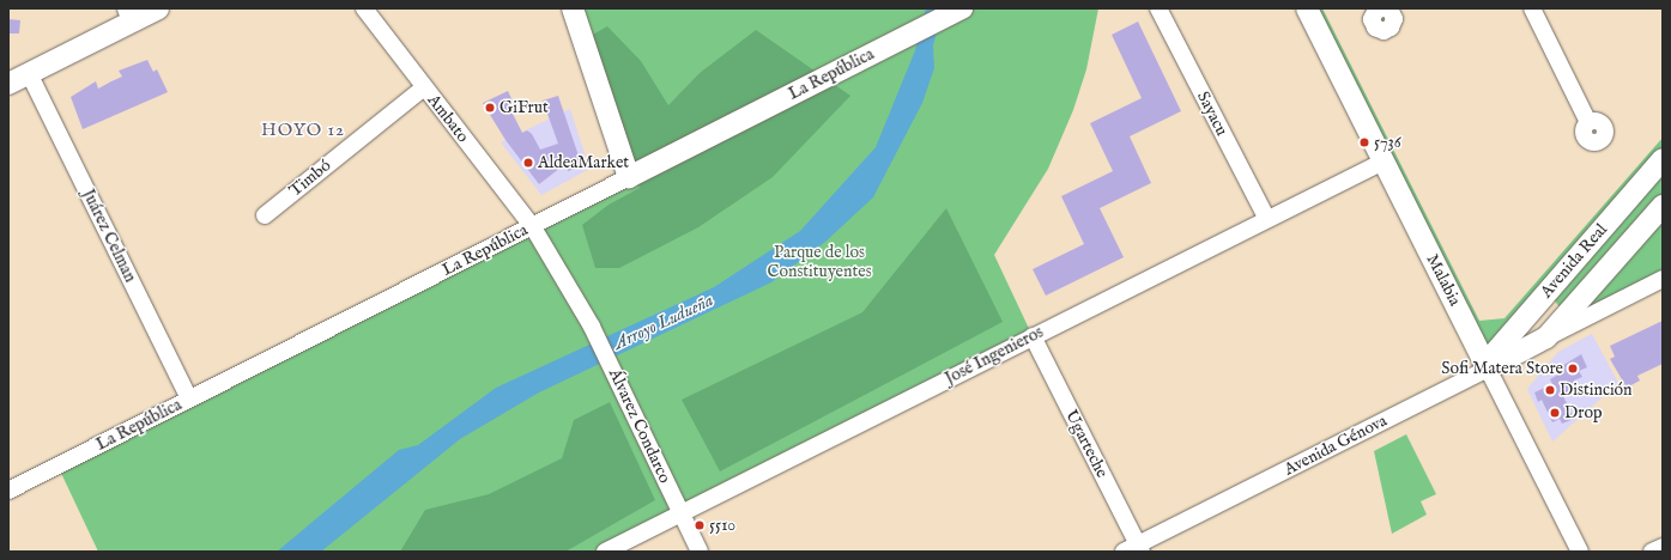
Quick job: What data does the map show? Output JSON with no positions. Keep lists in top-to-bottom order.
{
  "streets": {
    "main road": [
      "La República",
      "Avenida Real",
      "Malabia",
      "Avenida Génova"
    ],
    "street": [
      "Sayacu",
      "Ambato",
      "Timbó",
      "Juárez Celman",
      "José Ingenieros",
      "Álvarez Condarco",
      "Ugarteche"
    ]
  },
  "crossings": [
    ["La República", "Ambato"],
    ["La República", "Juárez Celman"],
    ["La República", "Álvarez Condarco"],
    ["Sayacu", "José Ingenieros"],
    ["Ambato", "Timbó"],
    ["Ambato", "Álvarez Condarco"],
    ["Avenida Real", "Malabia"],
    ["Avenida Real", "Avenida Génova"],
    ["Malabia", "José Ingenieros"],
    ["Malabia", "Avenida Génova"],
    ["José Ingenieros", "Álvarez Condarco"],
    ["José Ingenieros", "Ugarteche"],
    ["Ugarteche", "Avenida Génova"]
  ],
  "districts": ["HOYO 12"],
  "water": ["Arroyo Ludueña"],
  "parks": ["Parque de los Constituyentes"],
  "places": [
    "GiFrut",
    "5736",
    "AldeaMarket",
    "Sofi Matera Store",
    "Distinción",
    "Drop",
    "5510"
  ]
}
